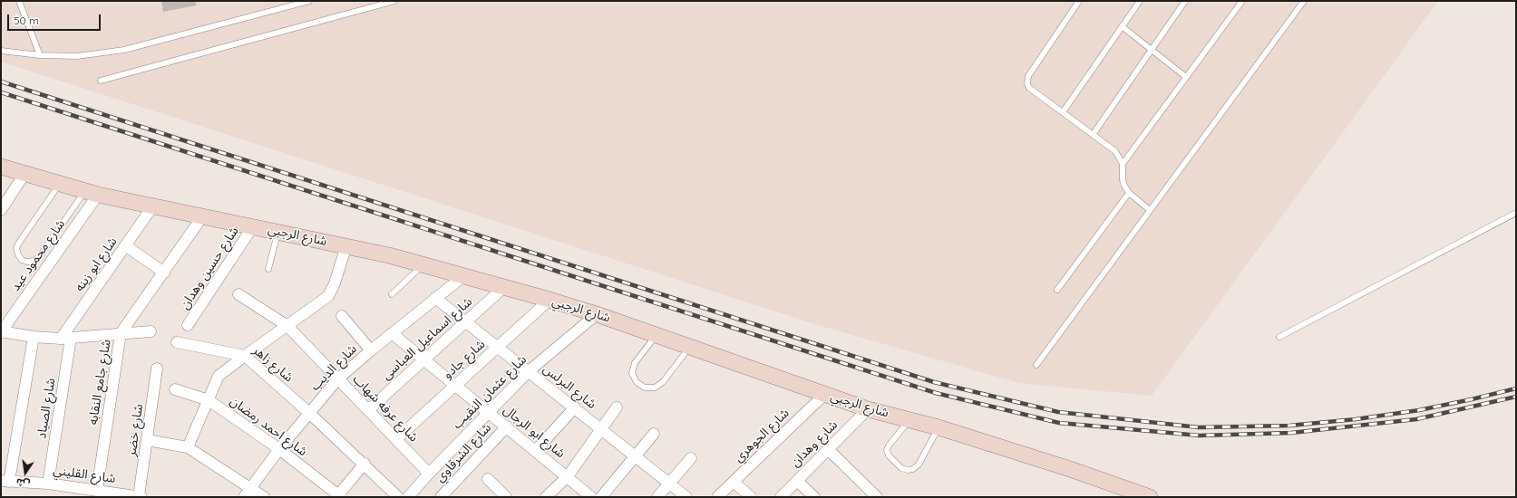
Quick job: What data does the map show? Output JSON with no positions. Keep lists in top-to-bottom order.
{
  "streets": {
    "main road": ["شارع الرجبي"],
    "street": [
      "شارع محمود عيد",
      "شارع ابو زينه",
      "شارع حسين وهدان",
      "شارع اسماعيل العباسى",
      "شارع جادو",
      "شارع زاهر",
      "شارع الديب",
      "شارع جامع النقابه",
      "شارع البرلس",
      "شارع عثمان النقيب",
      "شارع الصياد",
      "شارع عرفه شهاب",
      "شارع احمد رمضان",
      "شارع خضر",
      "شارع ابو الرجال",
      "شارع الجوهري",
      "شارع وهدان",
      "شارع الشرقاوي",
      "شارع القليني"
    ]
  },
  "crossings": [
    ["شارع الرجبي", "شارع محمود عيد"],
    ["شارع الرجبي", "شارع ابو زينه"],
    ["شارع الرجبي", "شارع حسين وهدان"],
    ["شارع الرجبي", "شارع اسماعيل العباسى"],
    ["شارع الرجبي", "شارع جادو"],
    ["شارع الرجبي", "شارع الديب"],
    ["شارع الرجبي", "شارع جامع النقابه"],
    ["شارع الرجبي", "شارع عثمان النقيب"],
    ["شارع الرجبي", "شارع الجوهري"],
    ["شارع الرجبي", "شارع وهدان"],
    ["شارع ابو زينه", "شارع الصياد"],
    ["شارع اسماعيل العباسى", "شارع البرلس"],
    ["شارع اسماعيل العباسى", "شارع عرفه شهاب"],
    ["شارع اسماعيل العباسى", "شارع ابو الرجال"],
    ["شارع جادو", "شارع البرلس"],
    ["شارع جادو", "شارع عرفه شهاب"],
    ["شارع جادو", "شارع ابو الرجال"],
    ["شارع زاهر", "شارع الديب"],
    ["شارع الديب", "شارع البرلس"],
    ["شارع الديب", "شارع عرفه شهاب"],
    ["شارع الديب", "شارع احمد رمضان"],
    ["شارع الديب", "شارع ابو الرجال"],
    ["شارع جامع النقابه", "شارع القليني"],
    ["شارع البرلس", "شارع عثمان النقيب"],
    ["شارع عثمان النقيب", "شارع عرفه شهاب"],
    ["شارع عثمان النقيب", "شارع ابو الرجال"],
    ["شارع الصياد", "شارع القليني"],
    ["شارع خضر", "شارع القليني"],
    ["شارع ابو الرجال", "شارع الشرقاوي"]
  ],
  "scale_bar": "50 m",
  "north": "bottom"
}
